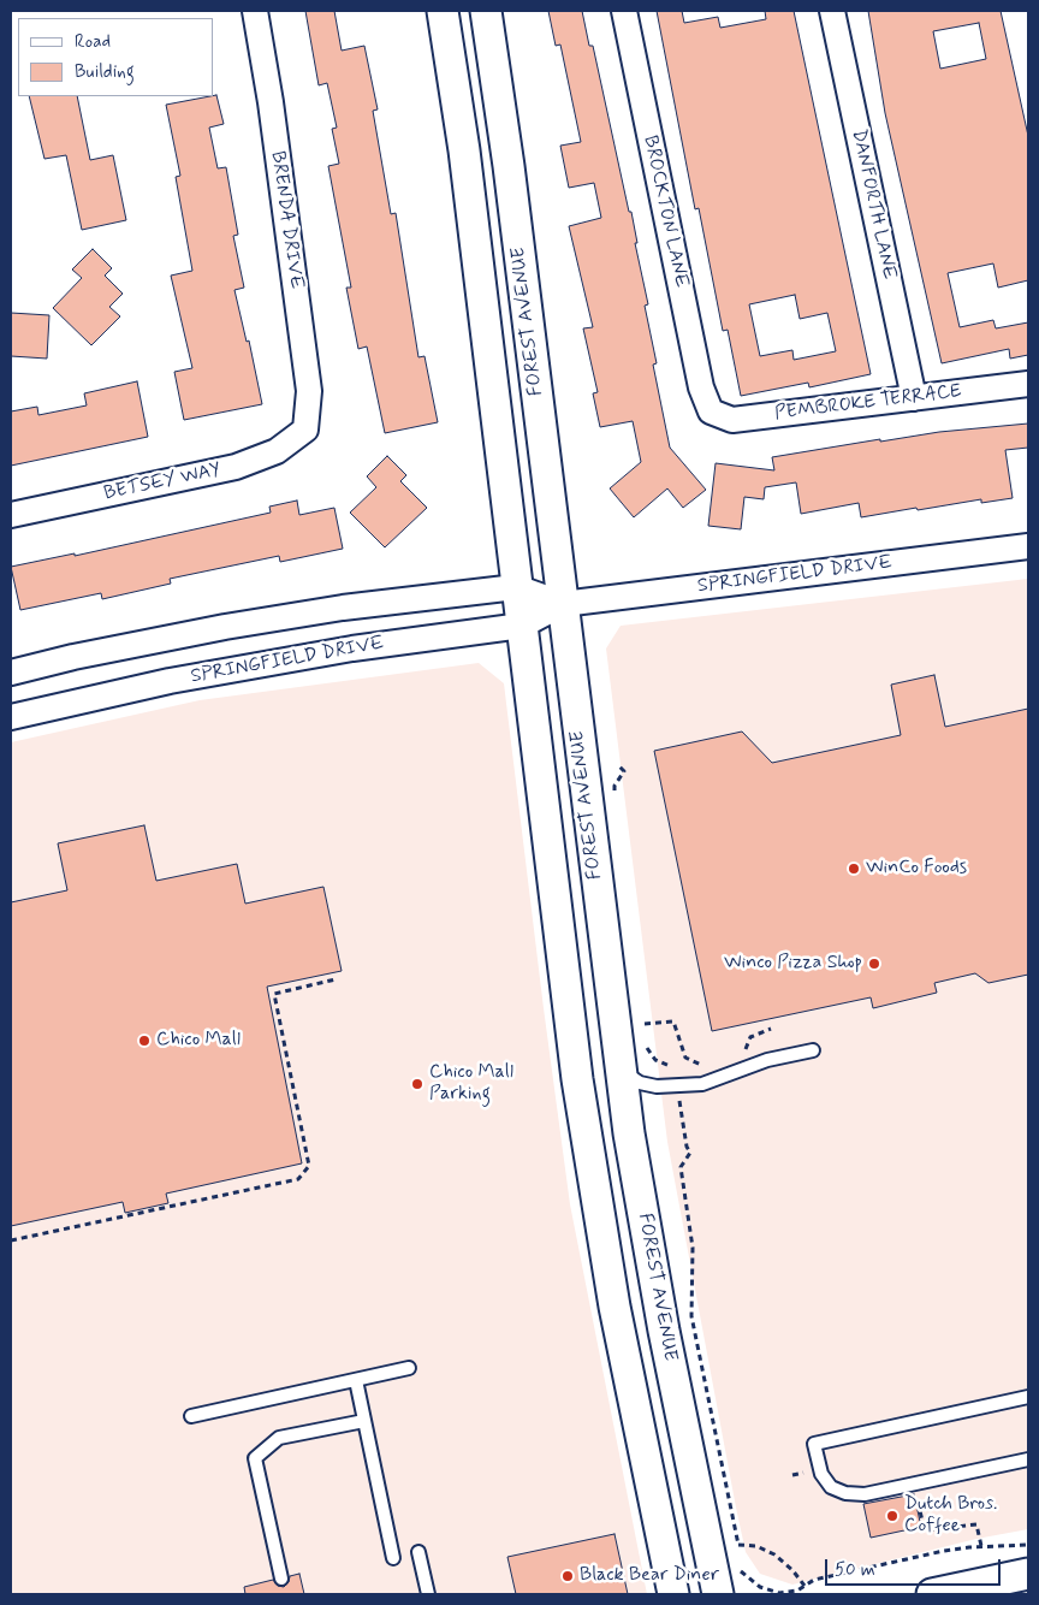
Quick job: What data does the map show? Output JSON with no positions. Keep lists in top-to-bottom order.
{
  "streets": {
    "street": [
      "DANFORTH LANE",
      "BROCKTON LANE",
      "BRENDA DRIVE",
      "FOREST AVENUE",
      "PEMBROKE TERRACE",
      "BETSEY WAY",
      "SPRINGFIELD DRIVE"
    ]
  },
  "crossings": [
    ["DANFORTH LANE", "PEMBROKE TERRACE"],
    ["BROCKTON LANE", "PEMBROKE TERRACE"],
    ["BRENDA DRIVE", "BETSEY WAY"],
    ["FOREST AVENUE", "SPRINGFIELD DRIVE"]
  ],
  "places": [
    "WinCo Foods",
    "Winco Pizza Shop",
    "Chico Mall",
    "Chico Mall Parking",
    "Dutch Bros. Coffee",
    "Black Bear Diner"
  ],
  "legend": ["Road", "Building"],
  "scale_bar": "50 m"
}
